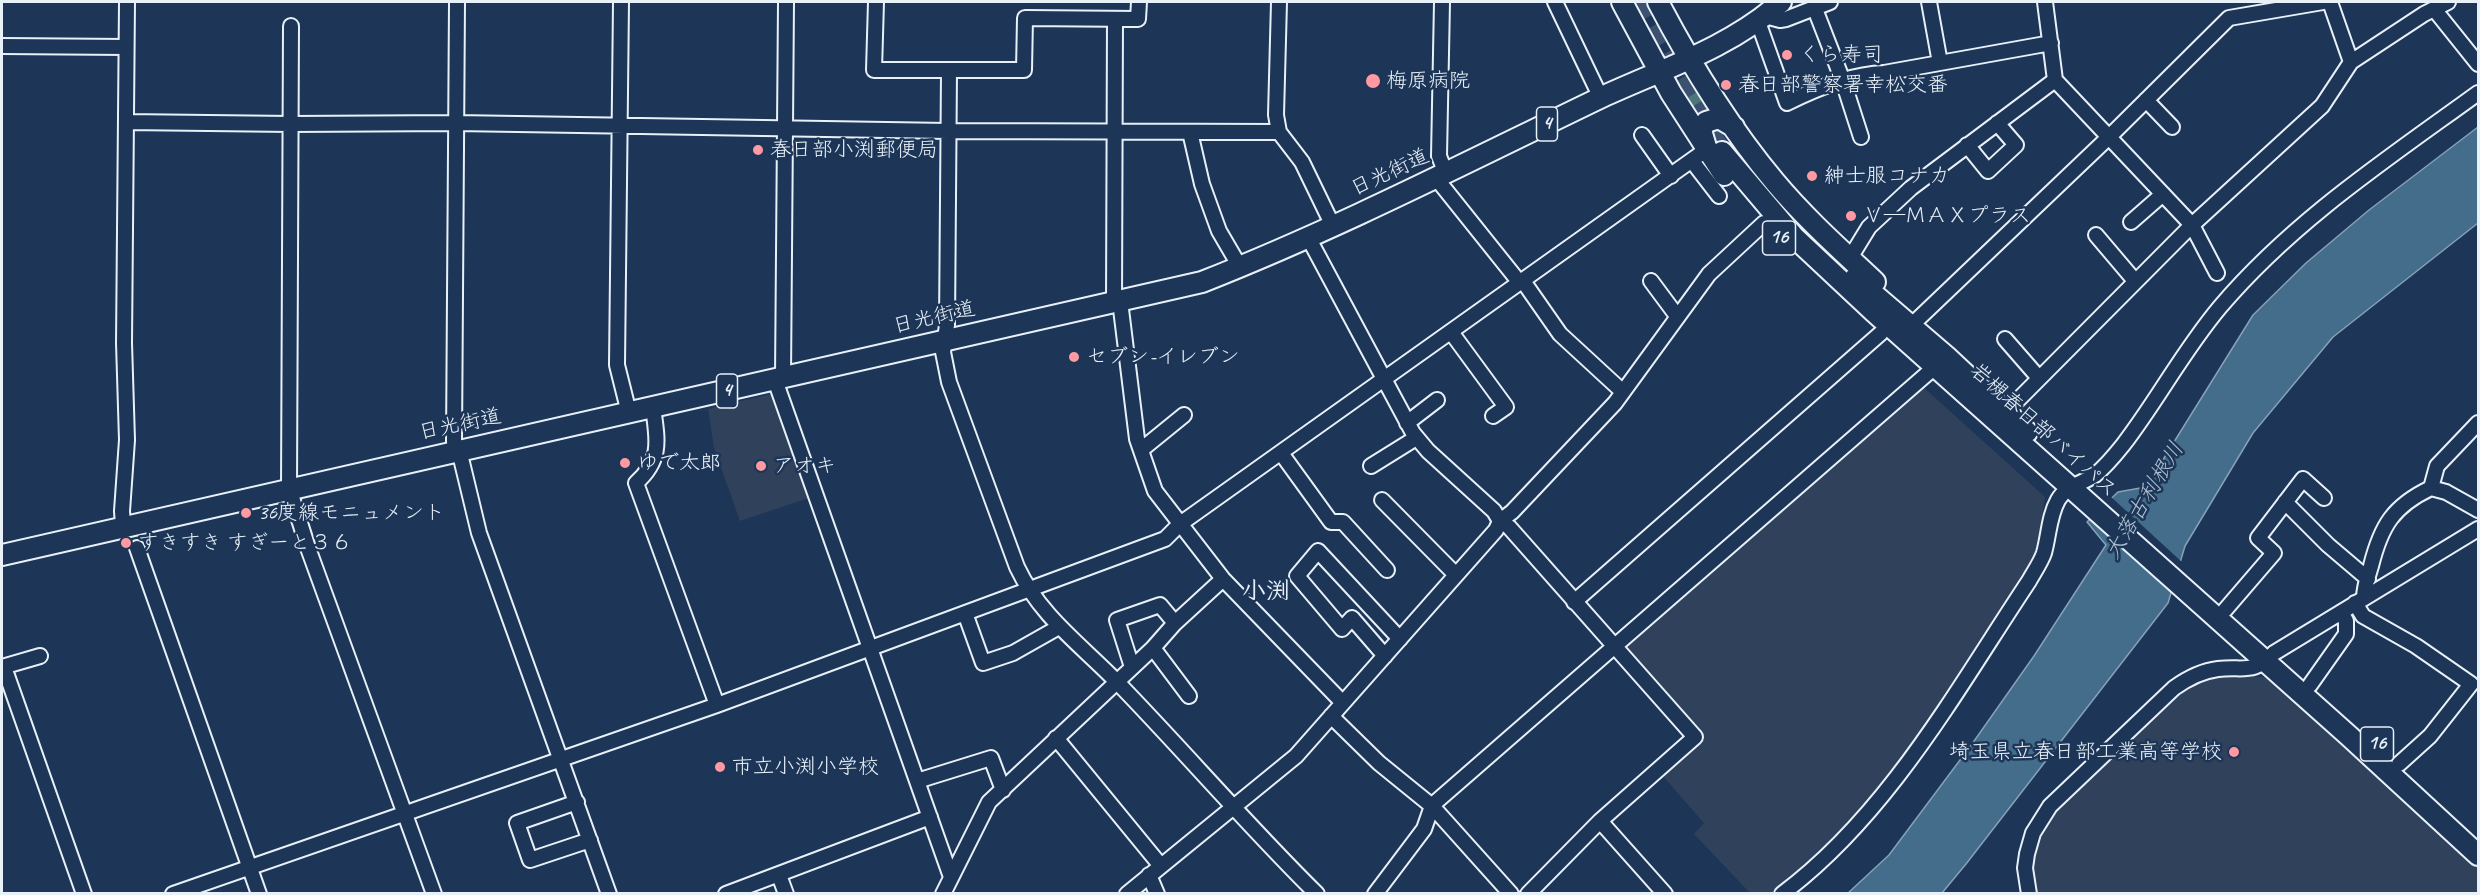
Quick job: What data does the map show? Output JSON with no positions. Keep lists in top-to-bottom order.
{
  "streets": {
    "highway": [
      "4",
      "日光街道",
      "16",
      "岩槻春日部バイパス"
    ]
  },
  "crossings": [
    ["4", "日光街道"],
    ["日光街道", "16"],
    ["16", "岩槻春日部バイパス"]
  ],
  "districts": ["小渕"],
  "water": ["大落古利根川"],
  "places": [
    "くら寿司",
    "梅原病院",
    "春日部警察署幸松交番",
    "春日部小渕郵便局",
    "紳士服コナカ",
    "Ｖ―ＭＡＸプラス",
    "セブン-イレブン",
    "ゆで太郎",
    "アオキ",
    "36度線モニュメント",
    "すきすき すぎーと３６",
    "埼玉県立春日部工業高等学校",
    "市立小渕小学校"
  ]
}
